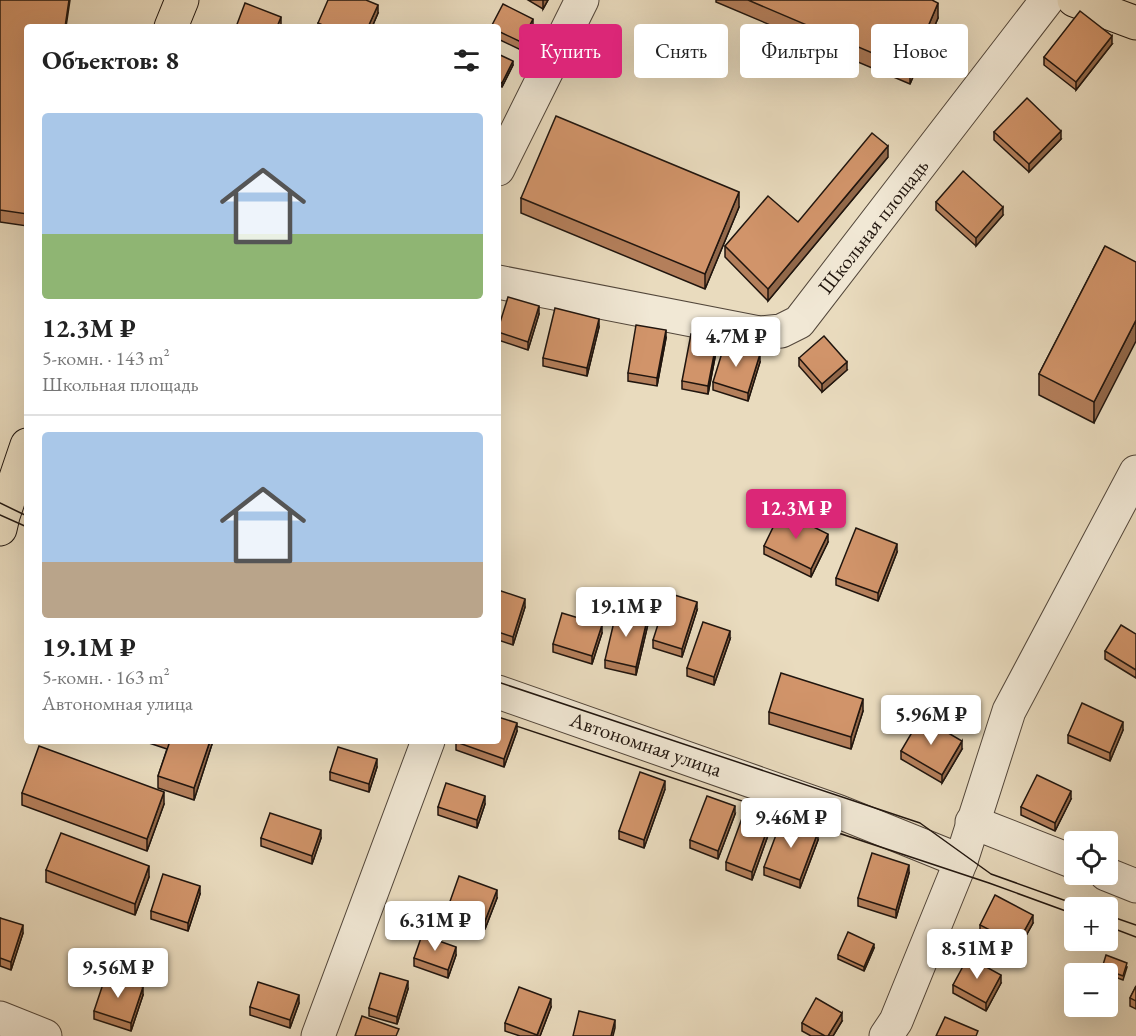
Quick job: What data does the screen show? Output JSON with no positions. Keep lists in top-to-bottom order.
{
  "streets": {
    "street": ["Школьная площадь", "Автономная улица"]
  },
  "page": {
    "chip": [
      "Купить",
      "Снять",
      "Фильтры",
      "Новое"
    ],
    "heading": "Объектов: 8",
    "list": [
      {
        "name": "12.3M ₽",
        "note": "5-комн. · 143 m² · Школьная площадь"
      },
      {
        "name": "19.1M ₽",
        "note": "5-комн. · 163 m² · Автономная улица"
      }
    ],
    "price": [
      "4.7M ₽",
      "12.3M ₽",
      "19.1M ₽",
      "5.96M ₽",
      "9.46M ₽",
      "6.31M ₽",
      "8.51M ₽",
      "9.56M ₽"
    ],
    "map_buttons": ["+", "−"]
  }
}
